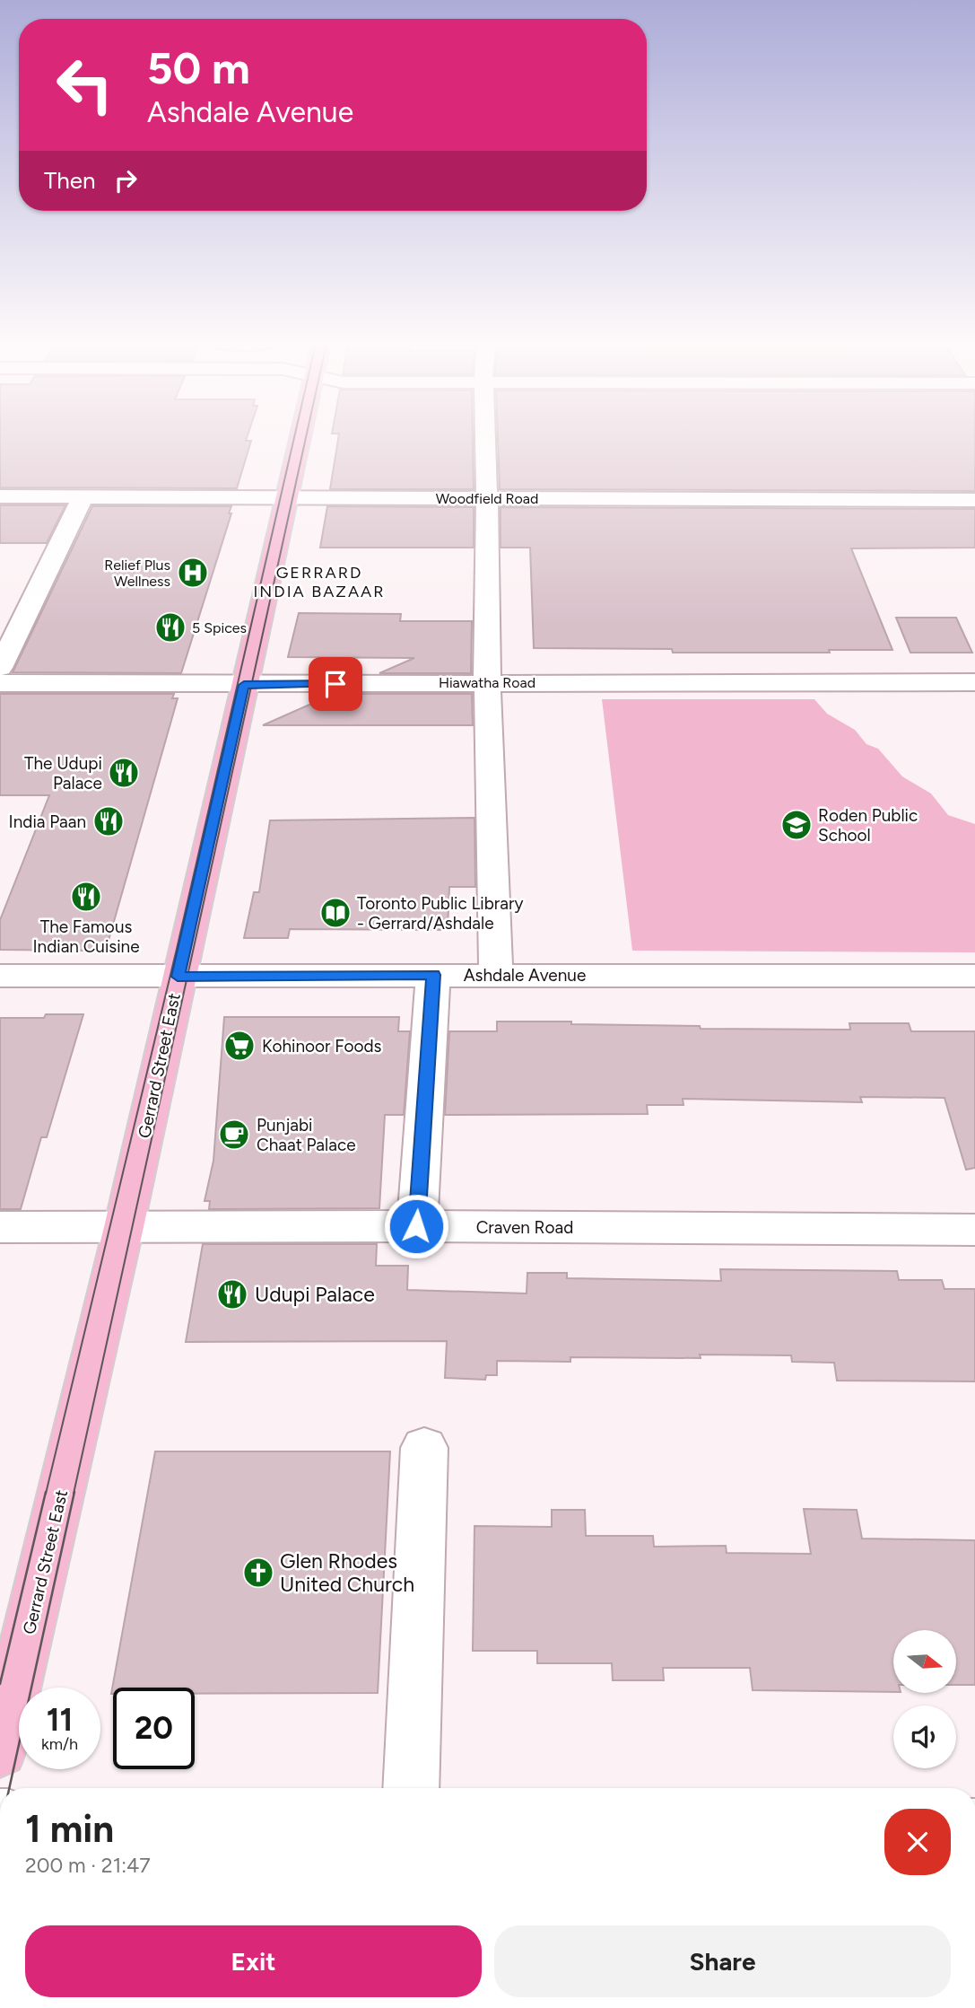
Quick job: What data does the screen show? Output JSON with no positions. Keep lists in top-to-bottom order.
{
  "streets": {
    "main road": ["Gerrard Street East"],
    "street": [
      "Woodfield Road",
      "Hiawatha Road",
      "Ashdale Avenue",
      "Craven Road"
    ]
  },
  "crossings": [
    ["Woodfield Road", "Gerrard Street East"],
    ["Hiawatha Road", "Gerrard Street East"],
    ["Ashdale Avenue", "Gerrard Street East"],
    ["Gerrard Street East", "Craven Road"]
  ],
  "districts": ["GERRARD INDIA BAZAAR"],
  "places": {
    "hospital": ["Relief Plus Wellness"],
    "restaurant": [
      "5 Spices",
      "The Udupi Palace",
      "India Paan",
      "The Famous Indian Cuisine",
      "Udupi Palace"
    ],
    "school or university": ["Roden Public School"],
    "library": ["Toronto Public Library - Gerrard/Ashdale"],
    "supermarket": ["Kohinoor Foods"],
    "cafe": ["Punjabi Chaat Palace"],
    "church": ["Glen Rhodes United Church"]
  },
  "north": "right",
  "page": {
    "turn": ["50 m", "Ashdale Avenue"],
    "then": "Then",
    "speed": "11 km/h",
    "limit": "20",
    "heading": ["1 min", "200 m · 21:47"],
    "buttons": ["Exit", "Share"]
  }
}
